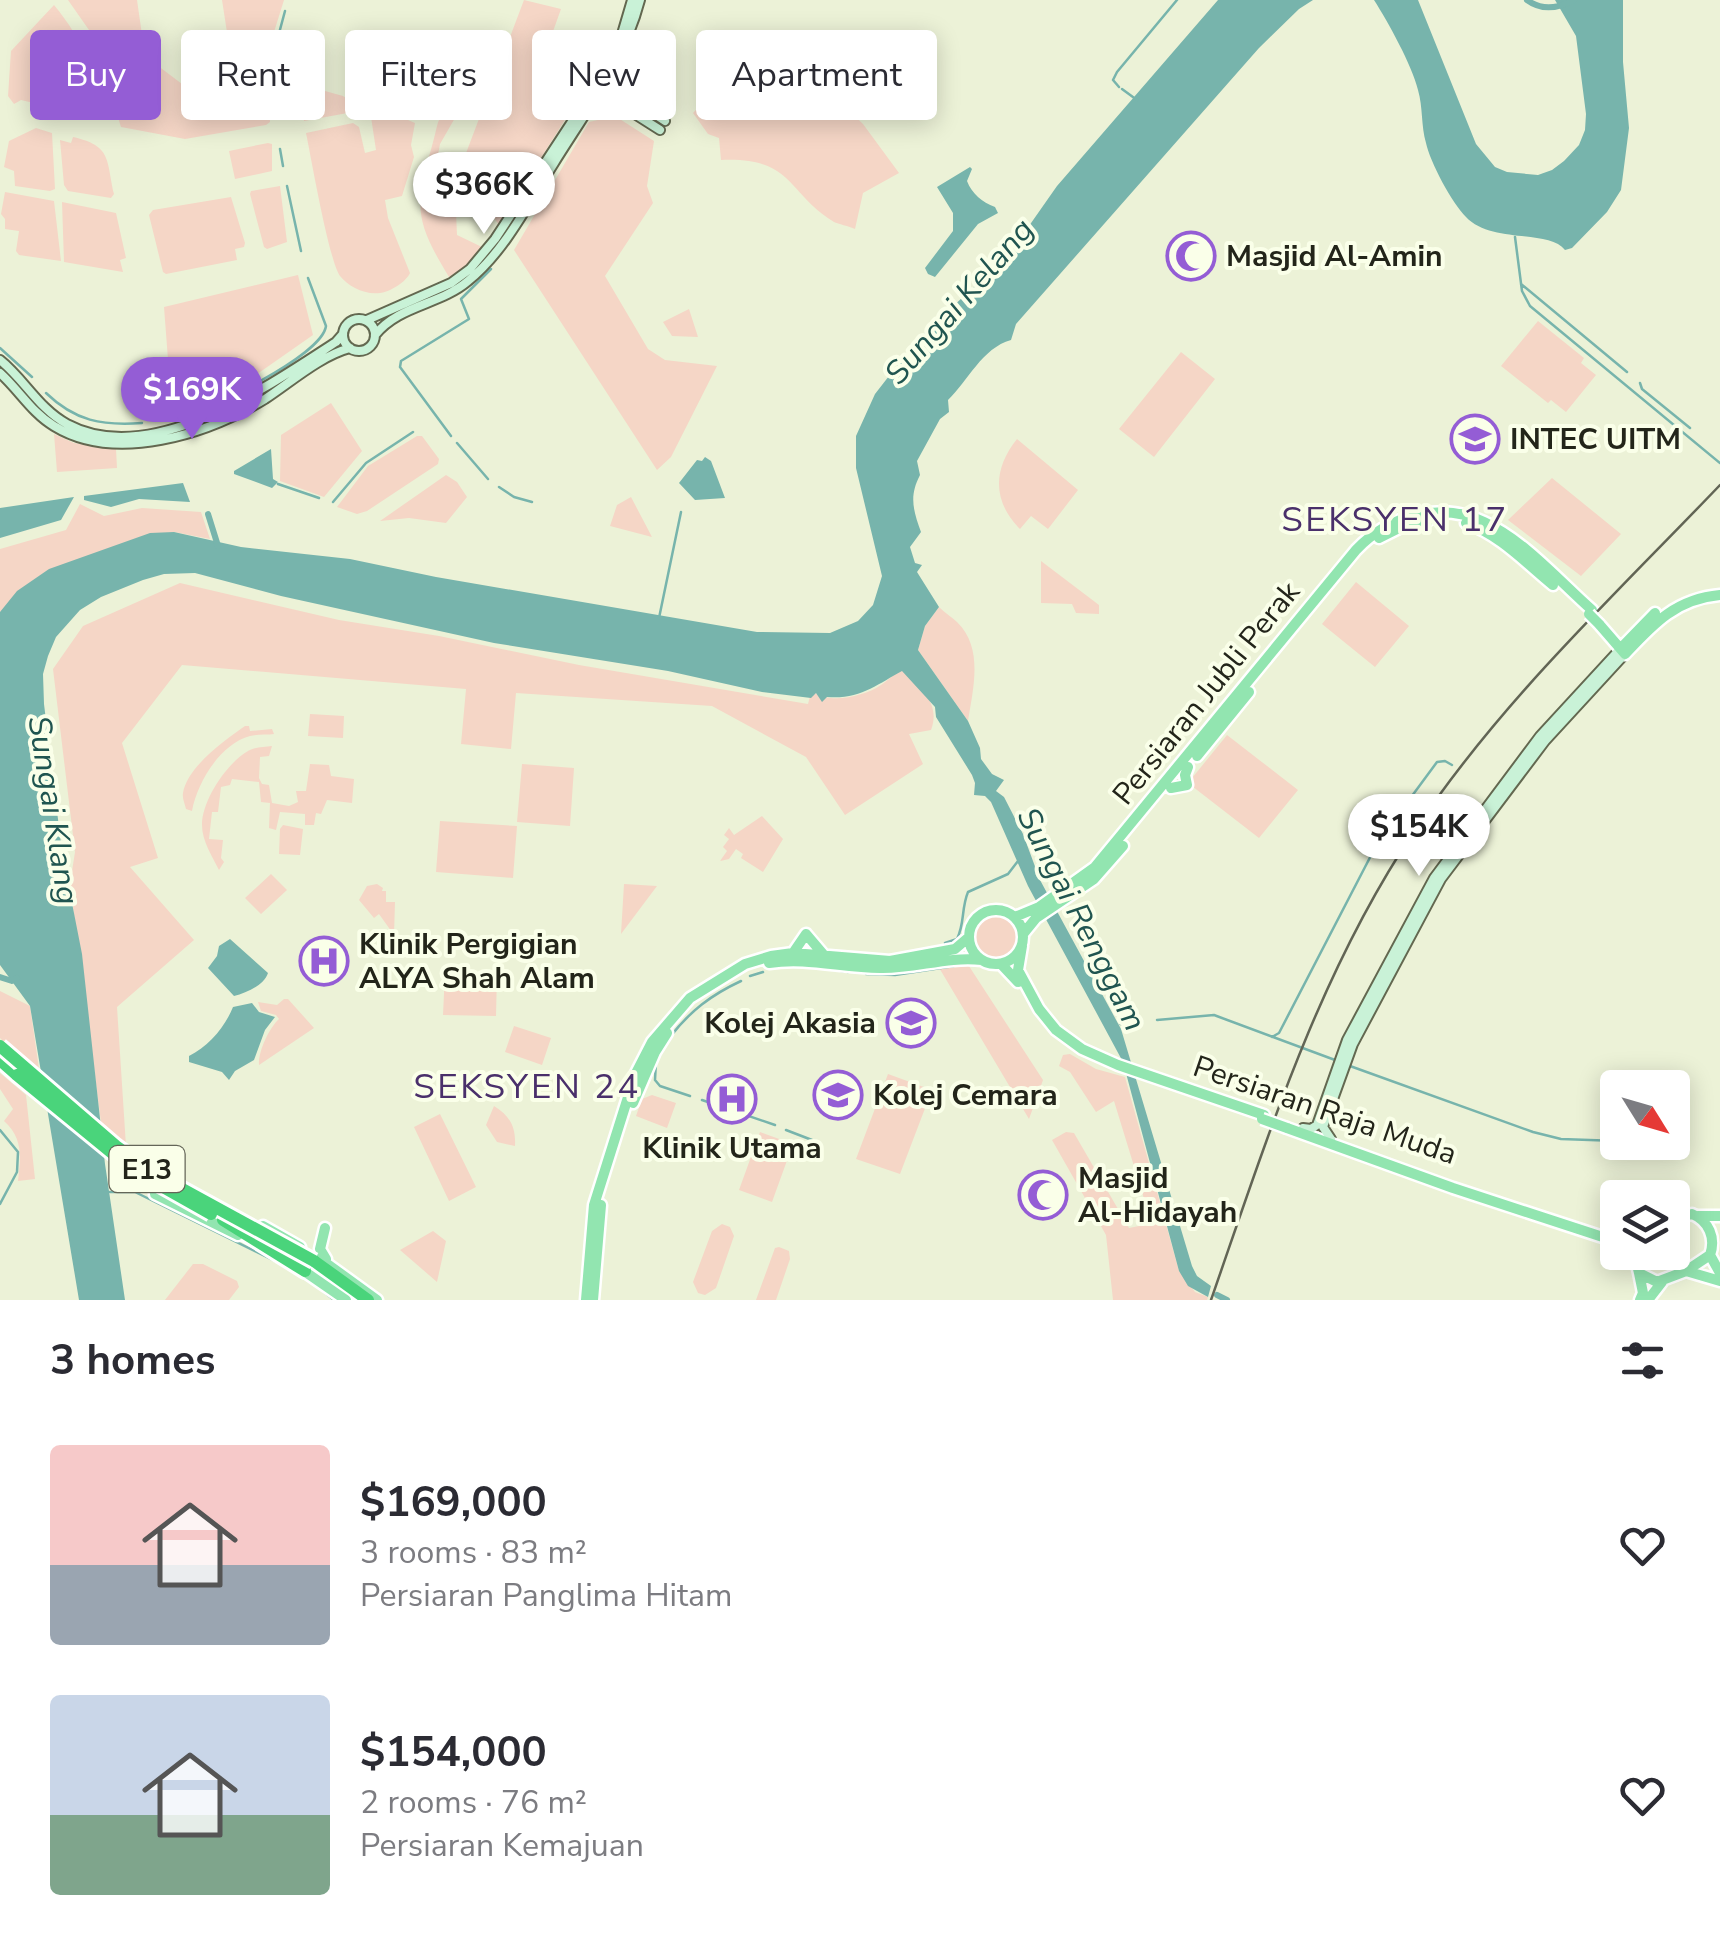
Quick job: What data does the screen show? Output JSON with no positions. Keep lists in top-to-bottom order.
{
  "streets": {
    "highway": ["E13"],
    "main road": ["Persiaran Jubli Perak", "Persiaran Raja Muda"]
  },
  "crossings": [
    ["Persiaran Jubli Perak", "Persiaran Raja Muda"]
  ],
  "districts": ["SEKSYEN 17", "SEKSYEN 24"],
  "water": ["Sungai Kelang", "Sungai Klang", "Sungai Renggam"],
  "places": {
    "mosque": ["Masjid Al-Amin", "Masjid Al-Hidayah"],
    "school or university": ["INTEC UITM", "Kolej Akasia", "Kolej Cemara"],
    "hospital": ["Klinik Pergigian ALYA Shah Alam", "Klinik Utama"]
  },
  "north": "bottom right",
  "page": {
    "chip": [
      "Buy",
      "Rent",
      "Filters",
      "New",
      "Apartment"
    ],
    "price": ["$366K", "$169K", "$154K"],
    "heading": "3 homes",
    "list": [
      {
        "name": "$169,000",
        "note": "3 rooms · 83 m² · Persiaran Panglima Hitam"
      },
      {
        "name": "$154,000",
        "note": "2 rooms · 76 m² · Persiaran Kemajuan"
      }
    ]
  }
}
